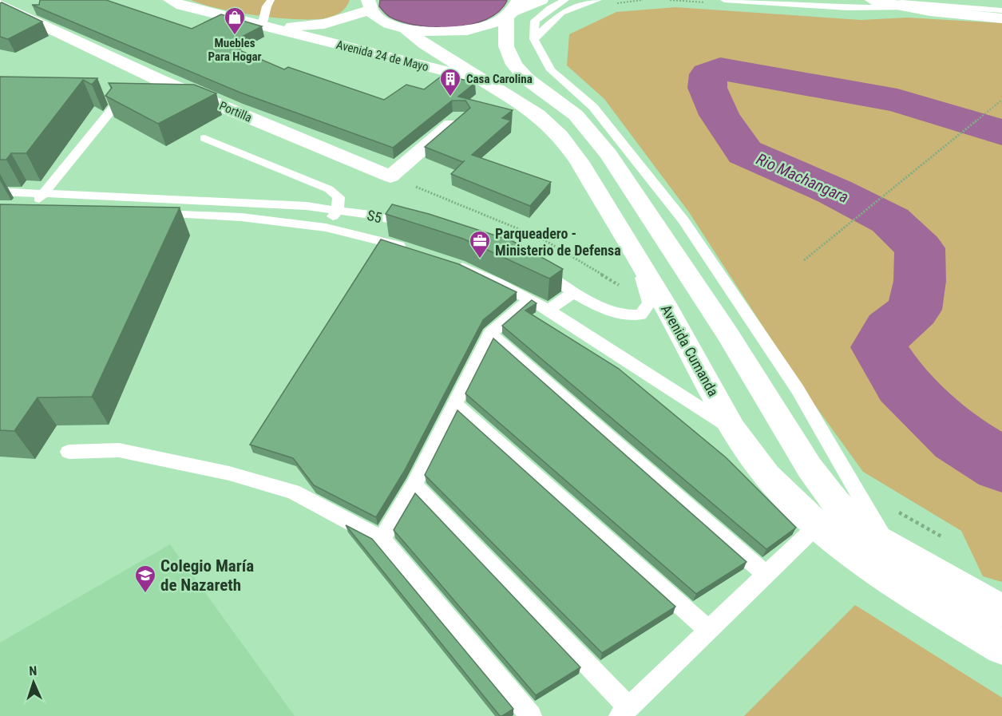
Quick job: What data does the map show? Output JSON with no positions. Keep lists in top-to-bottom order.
{
  "streets": {
    "main road": ["Avenida 24 de Mayo", "Portilla", "Avenida Cumanda"],
    "lane": ["S5"]
  },
  "crossings": [
    ["Avenida 24 de Mayo", "Avenida Cumanda"]
  ],
  "water": ["Rio Machangara"],
  "places": {
    "shop": ["Muebles Para Hogar"],
    "building": ["Casa Carolina"],
    "office": ["Parqueadero - Ministerio de Defensa"],
    "school or university": ["Colegio María de Nazareth"]
  },
  "north": "top"
}
